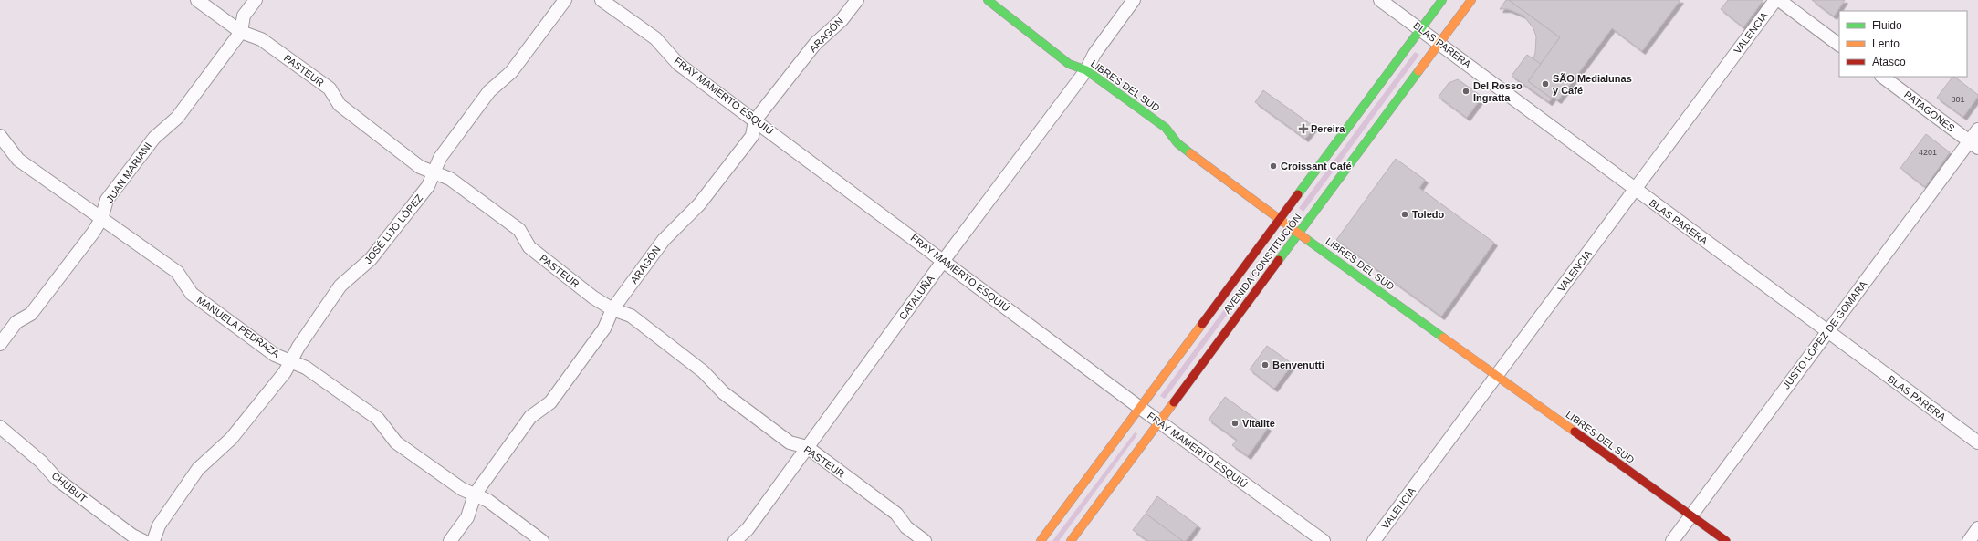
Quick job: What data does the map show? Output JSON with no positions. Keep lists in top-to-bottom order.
{
  "streets": {
    "main road": ["LIBRES DEL SUD", "AVENIDA CONSTITUCIÓN"],
    "street": [
      "VALENCIA",
      "ARAGÓN",
      "BLAS PARERA",
      "PASTEUR",
      "FRAY MAMERTO ESQUIÚ",
      "PATAGONES",
      "JUAN MARIANI",
      "JOSÉ LIJO LÓPEZ",
      "CATALUÑA",
      "MANUELA PEDRAZA",
      "JUSTO LÓPEZ DE GOMARA",
      "CHUBUT"
    ]
  },
  "crossings": [
    ["VALENCIA", "BLAS PARERA"],
    ["VALENCIA", "LIBRES DEL SUD"],
    ["ARAGÓN", "PASTEUR"],
    ["ARAGÓN", "FRAY MAMERTO ESQUIÚ"],
    ["ARAGÓN", "MANUELA PEDRAZA"],
    ["BLAS PARERA", "AVENIDA CONSTITUCIÓN"],
    ["BLAS PARERA", "JUSTO LÓPEZ DE GOMARA"],
    ["PASTEUR", "JUAN MARIANI"],
    ["PASTEUR", "JOSÉ LIJO LÓPEZ"],
    ["PASTEUR", "CATALUÑA"],
    ["LIBRES DEL SUD", "AVENIDA CONSTITUCIÓN"],
    ["LIBRES DEL SUD", "CATALUÑA"],
    ["LIBRES DEL SUD", "JUSTO LÓPEZ DE GOMARA"],
    ["FRAY MAMERTO ESQUIÚ", "AVENIDA CONSTITUCIÓN"],
    ["FRAY MAMERTO ESQUIÚ", "CATALUÑA"],
    ["PATAGONES", "JUSTO LÓPEZ DE GOMARA"],
    ["JUAN MARIANI", "MANUELA PEDRAZA"],
    ["JOSÉ LIJO LÓPEZ", "MANUELA PEDRAZA"]
  ],
  "places": {
    "other": [
      "SÃO Medialunas y Café",
      "Del Rosso Ingratta",
      "Croissant Café",
      "Toledo",
      "Benvenutti",
      "Vitalite"
    ],
    "health": ["Pereira"]
  },
  "house_numbers": ["801", "4201"],
  "legend": ["Fluido", "Lento", "Atasco"]
}
